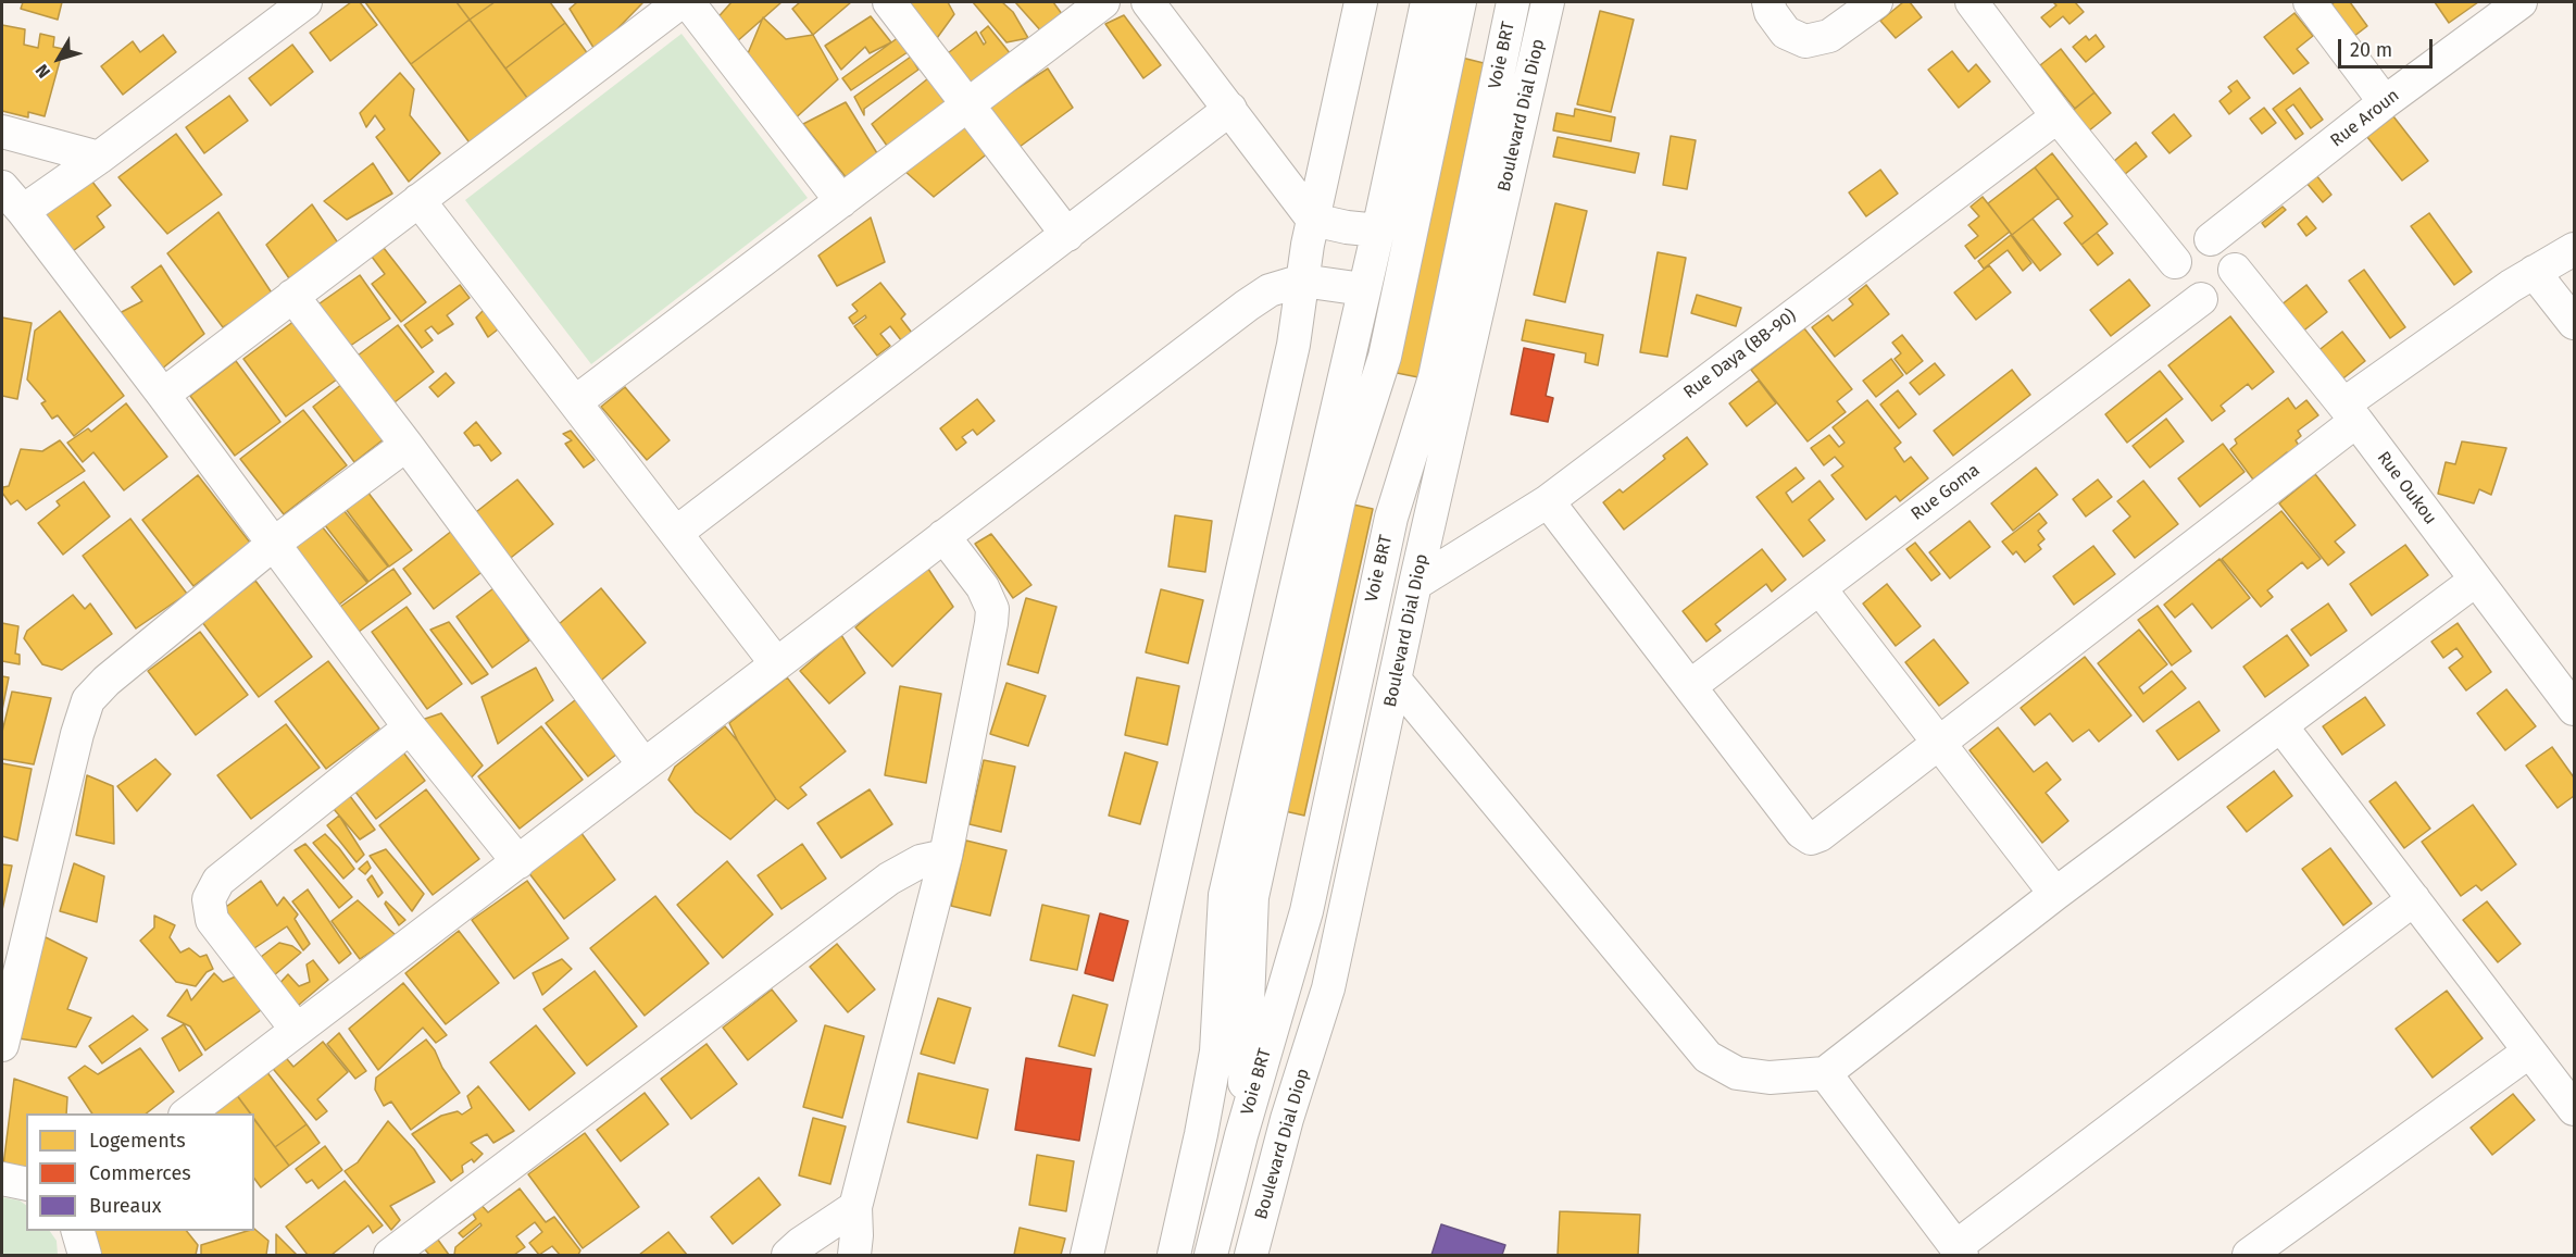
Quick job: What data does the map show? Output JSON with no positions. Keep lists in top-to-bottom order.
{
  "streets": {
    "street": [
      "Voie BRT",
      "Boulevard Dial Diop",
      "Rue Aroun",
      "Rue Daya (BB-90)",
      "Rue Oukou",
      "Rue Goma"
    ]
  },
  "crossings": [
    ["Boulevard Dial Diop", "Rue Daya (BB-90)"],
    ["Rue Aroun", "Rue Oukou"],
    ["Rue Aroun", "Rue Goma"],
    ["Rue Oukou", "Rue Goma"]
  ],
  "legend": ["Logements", "Commerces", "Bureaux"],
  "scale_bar": "20 m",
  "north": "bottom left"
}
